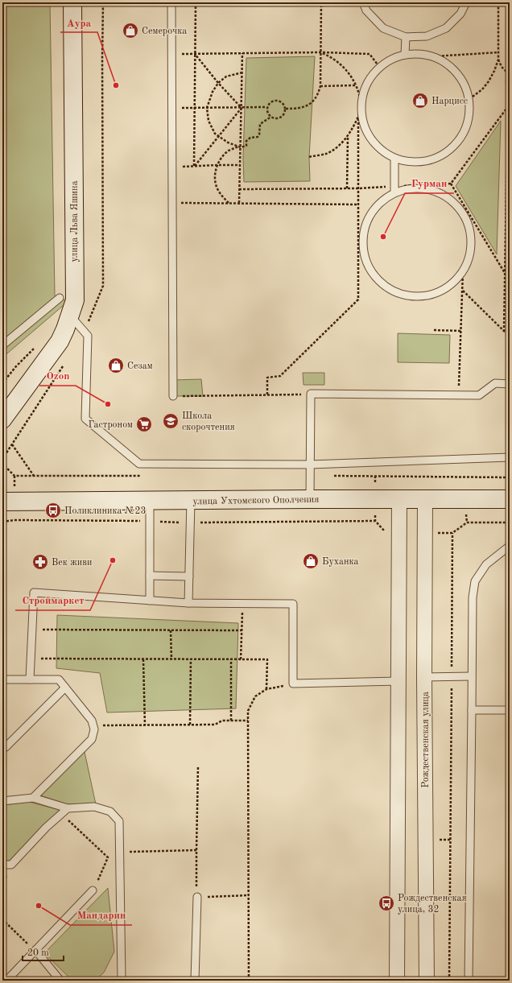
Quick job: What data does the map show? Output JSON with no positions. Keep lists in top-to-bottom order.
{
  "streets": {
    "street": ["улица Льва Яшина", "улица Ухтомского Ополчения", "Рождественская улица"]
  },
  "crossings": [
    ["улица Ухтомского Ополчения", "Рождественская улица"]
  ],
  "places": {
    "shop": [
      "Семерочка",
      "Нарцисс",
      "Сезам",
      "Буханка"
    ],
    "other": [
      "Аура",
      "Гурман",
      "Ozon",
      "Строймаркет",
      "Мандарин"
    ],
    "school or university": ["Школа скорочтения"],
    "supermarket": ["Гастроном"],
    "bus stop": ["Поликлиника №23", "Рождественская улица, 32"],
    "pharmacy": ["Век живи"]
  },
  "scale_bar": "20 m"
}
